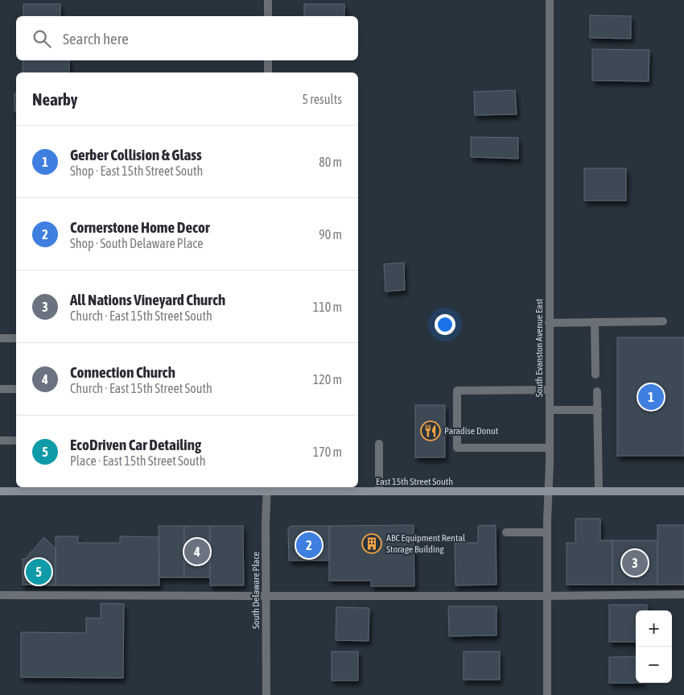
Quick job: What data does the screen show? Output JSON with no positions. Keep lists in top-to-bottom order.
{
  "streets": {
    "main road": ["East 15th Street South"],
    "street": ["South Evanston Avenue East", "South Delaware Place"]
  },
  "crossings": [
    ["South Evanston Avenue East", "East 15th Street South"],
    ["East 15th Street South", "South Delaware Place"]
  ],
  "places": {
    "restaurant": ["Paradise Donut"],
    "building": ["ABC Equipment Rental Storage Building"]
  },
  "page": {
    "search": "Search here",
    "heading": ["Nearby", "5 results"],
    "list": [
      {
        "mark": "1",
        "name": "Gerber Collision & Glass",
        "note": "Shop · East 15th Street South",
        "value": "80 m"
      },
      {
        "mark": "2",
        "name": "Cornerstone Home Decor",
        "note": "Shop · South Delaware Place",
        "value": "90 m"
      },
      {
        "mark": "3",
        "name": "All Nations Vineyard Church",
        "note": "Church · East 15th Street South",
        "value": "110 m"
      },
      {
        "mark": "4",
        "name": "Connection Church",
        "note": "Church · East 15th Street South",
        "value": "120 m"
      },
      {
        "mark": "5",
        "name": "EcoDriven Car Detailing",
        "note": "Place · East 15th Street South",
        "value": "170 m"
      }
    ],
    "pins": [
      "1",
      "2",
      "4",
      "3",
      "5"
    ],
    "map_buttons": ["+", "−"]
  }
}
